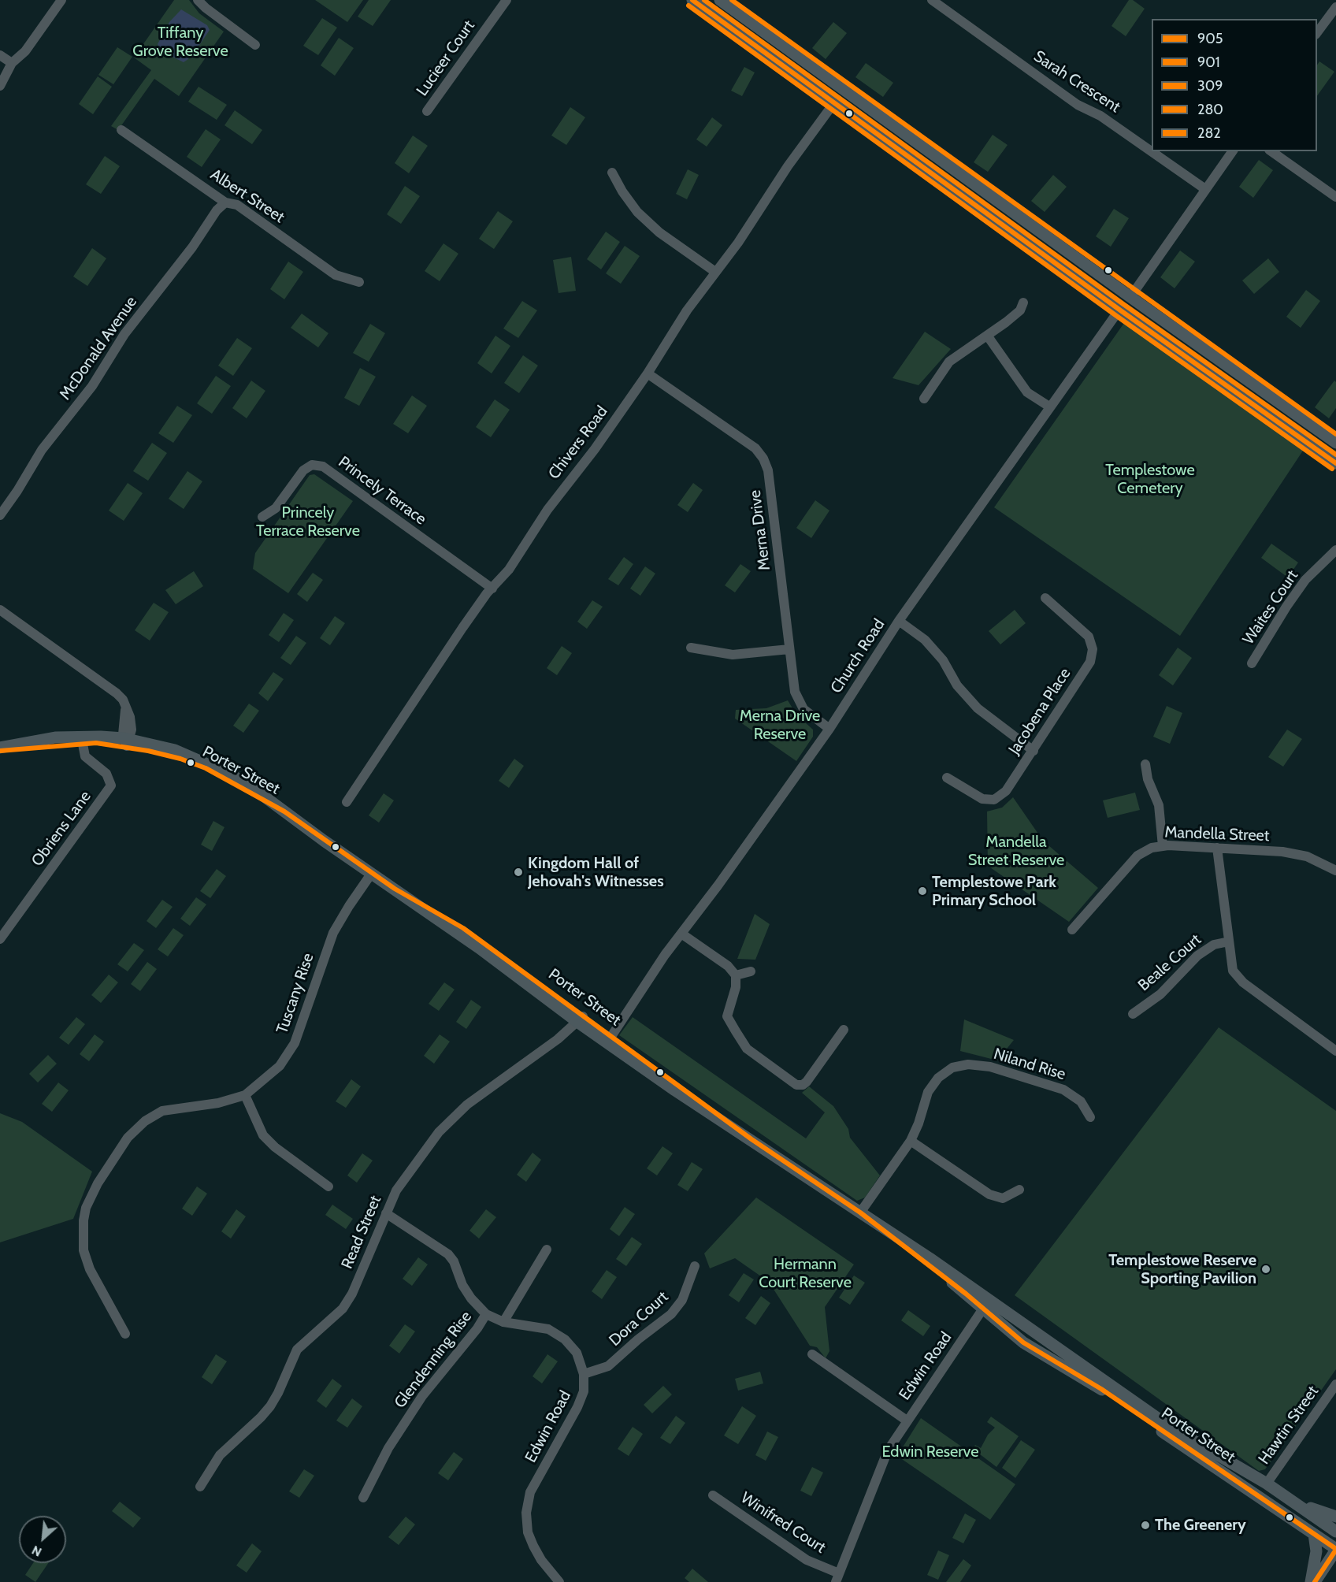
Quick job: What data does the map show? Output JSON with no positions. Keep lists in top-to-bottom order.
{
  "streets": {
    "main road": ["Porter Street"],
    "street": [
      "Lucieer Court",
      "Sarah Crescent",
      "Albert Street",
      "McDonald Avenue",
      "Chivers Road",
      "Princely Terrace",
      "Merna Drive",
      "Waites Court",
      "Church Road",
      "Jacobena Place",
      "Obriens Lane",
      "Mandella Street",
      "Beale Court",
      "Tuscany Rise",
      "Niland Rise",
      "Read Street",
      "Dora Court",
      "Glendenning Rise",
      "Edwin Road",
      "Hawtin Street",
      "Winifred Court"
    ]
  },
  "crossings": [
    ["Albert Street", "McDonald Avenue"],
    ["Chivers Road", "Princely Terrace"],
    ["Chivers Road", "Merna Drive"],
    ["Merna Drive", "Church Road"],
    ["Church Road", "Porter Street"],
    ["Porter Street", "Obriens Lane"],
    ["Porter Street", "Tuscany Rise"],
    ["Porter Street", "Niland Rise"],
    ["Porter Street", "Read Street"],
    ["Porter Street", "Edwin Road"],
    ["Porter Street", "Hawtin Street"],
    ["Read Street", "Edwin Road"],
    ["Dora Court", "Edwin Road"],
    ["Glendenning Rise", "Edwin Road"],
    ["Edwin Road", "Winifred Court"]
  ],
  "parks": [
    "Tiffany Grove Reserve",
    "Templestowe Cemetery",
    "Princely Terrace Reserve",
    "Merna Drive Reserve",
    "Mandella Street Reserve",
    "Hermann Court Reserve",
    "Edwin Reserve"
  ],
  "places": [
    "Kingdom Hall of Jehovah's Witnesses",
    "Templestowe Park Primary School",
    "Templestowe Reserve Sporting Pavilion",
    "The Greenery"
  ],
  "lines": [
    "transit line 901",
    "transit line 280",
    "transit line 282",
    "transit line 309",
    "transit line 905"
  ],
  "legend": [
    "905",
    "901",
    "309",
    "280",
    "282"
  ],
  "north": "bottom left"
}
